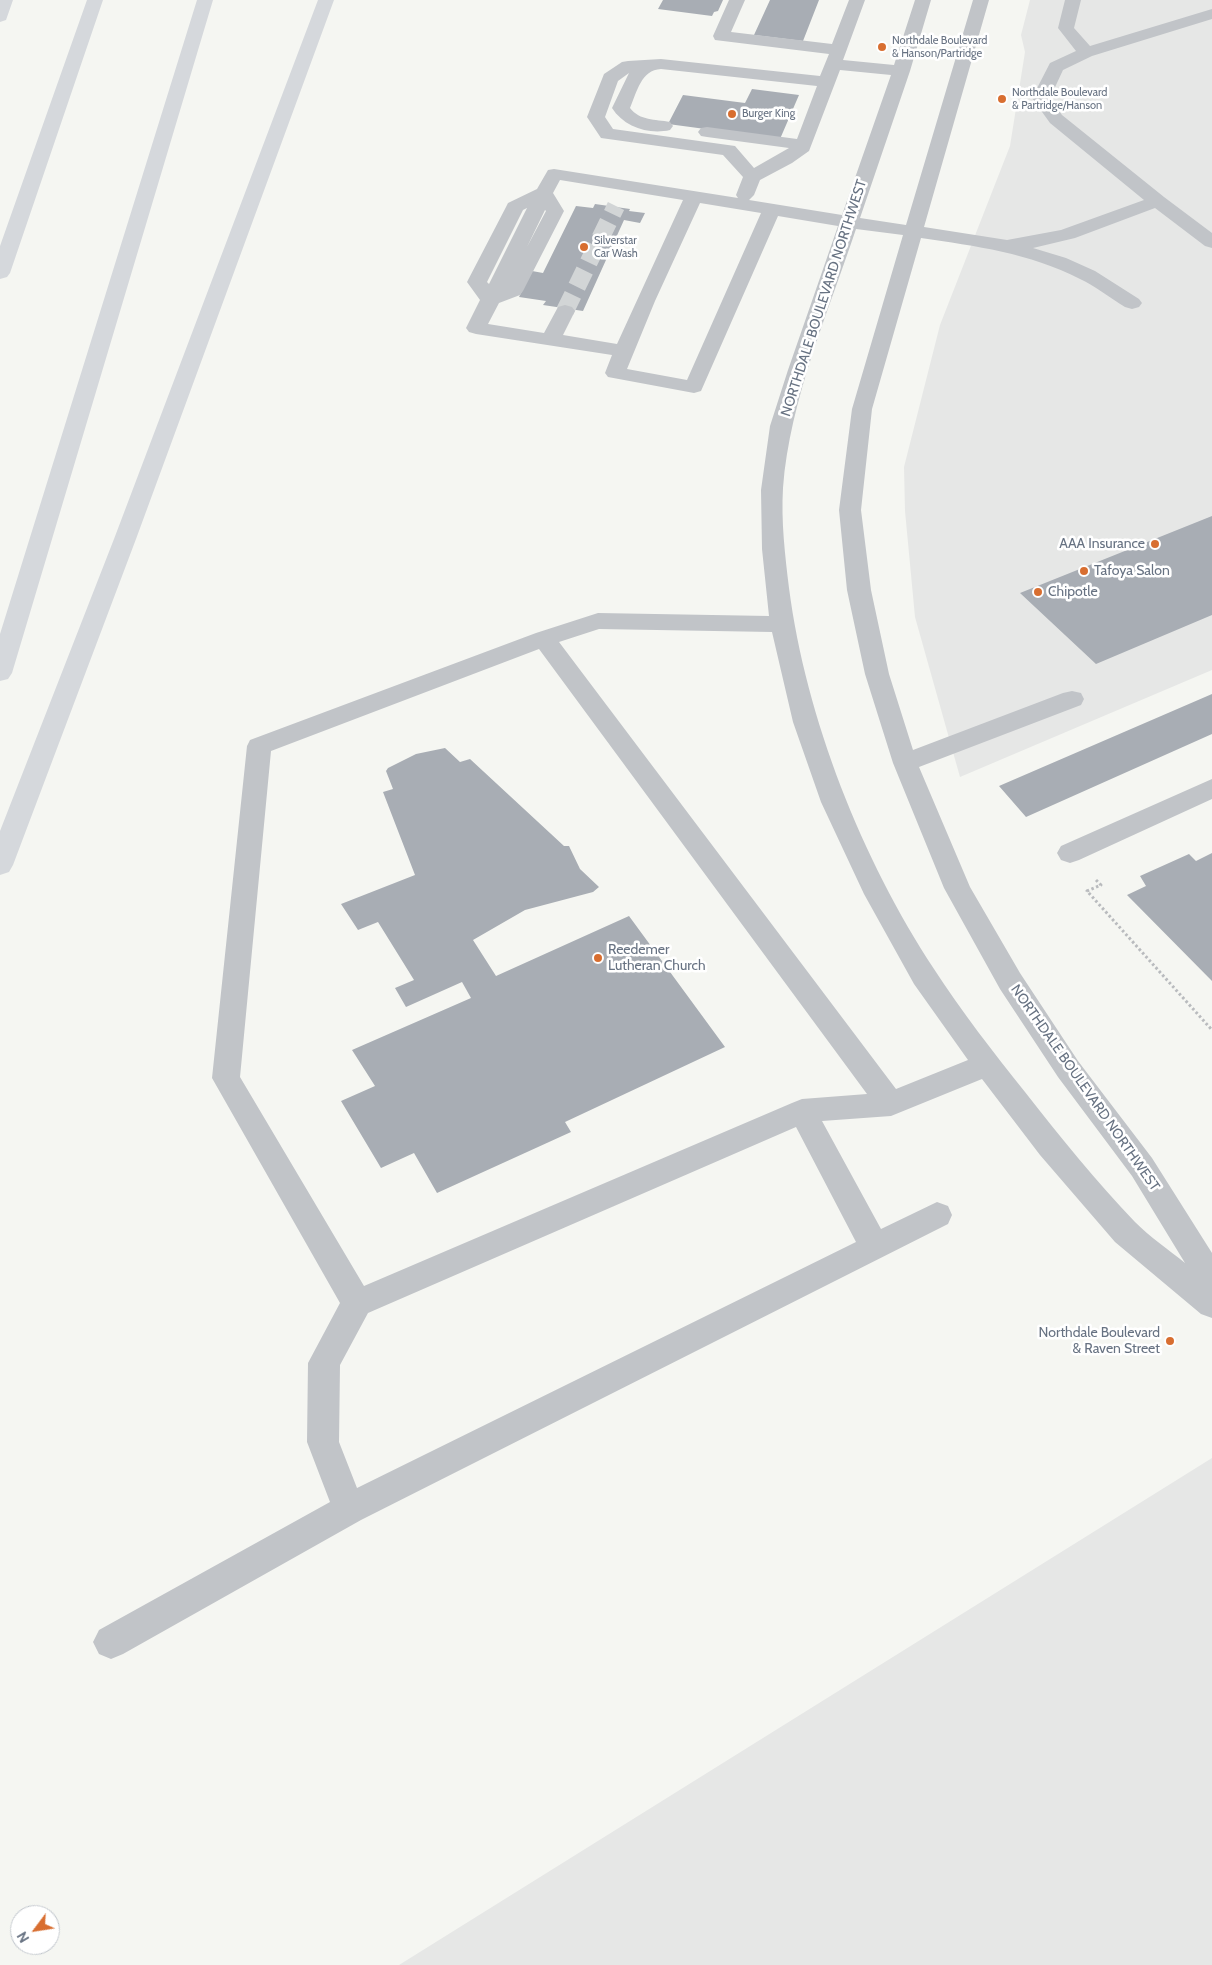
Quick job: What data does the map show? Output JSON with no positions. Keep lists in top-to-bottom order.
{
  "streets": {
    "street": ["NORTHDALE BOULEVARD NORTHWEST"]
  },
  "places": [
    "Northdale Boulevard & Hanson/Partridge",
    "Northdale Boulevard & Partridge/Hanson",
    "Burger King",
    "Silverstar Car Wash",
    "AAA Insurance",
    "Tafoya Salon",
    "Chipotle",
    "Reedemer Lutheran Church",
    "Northdale Boulevard & Raven Street"
  ],
  "north": "bottom left"
}
